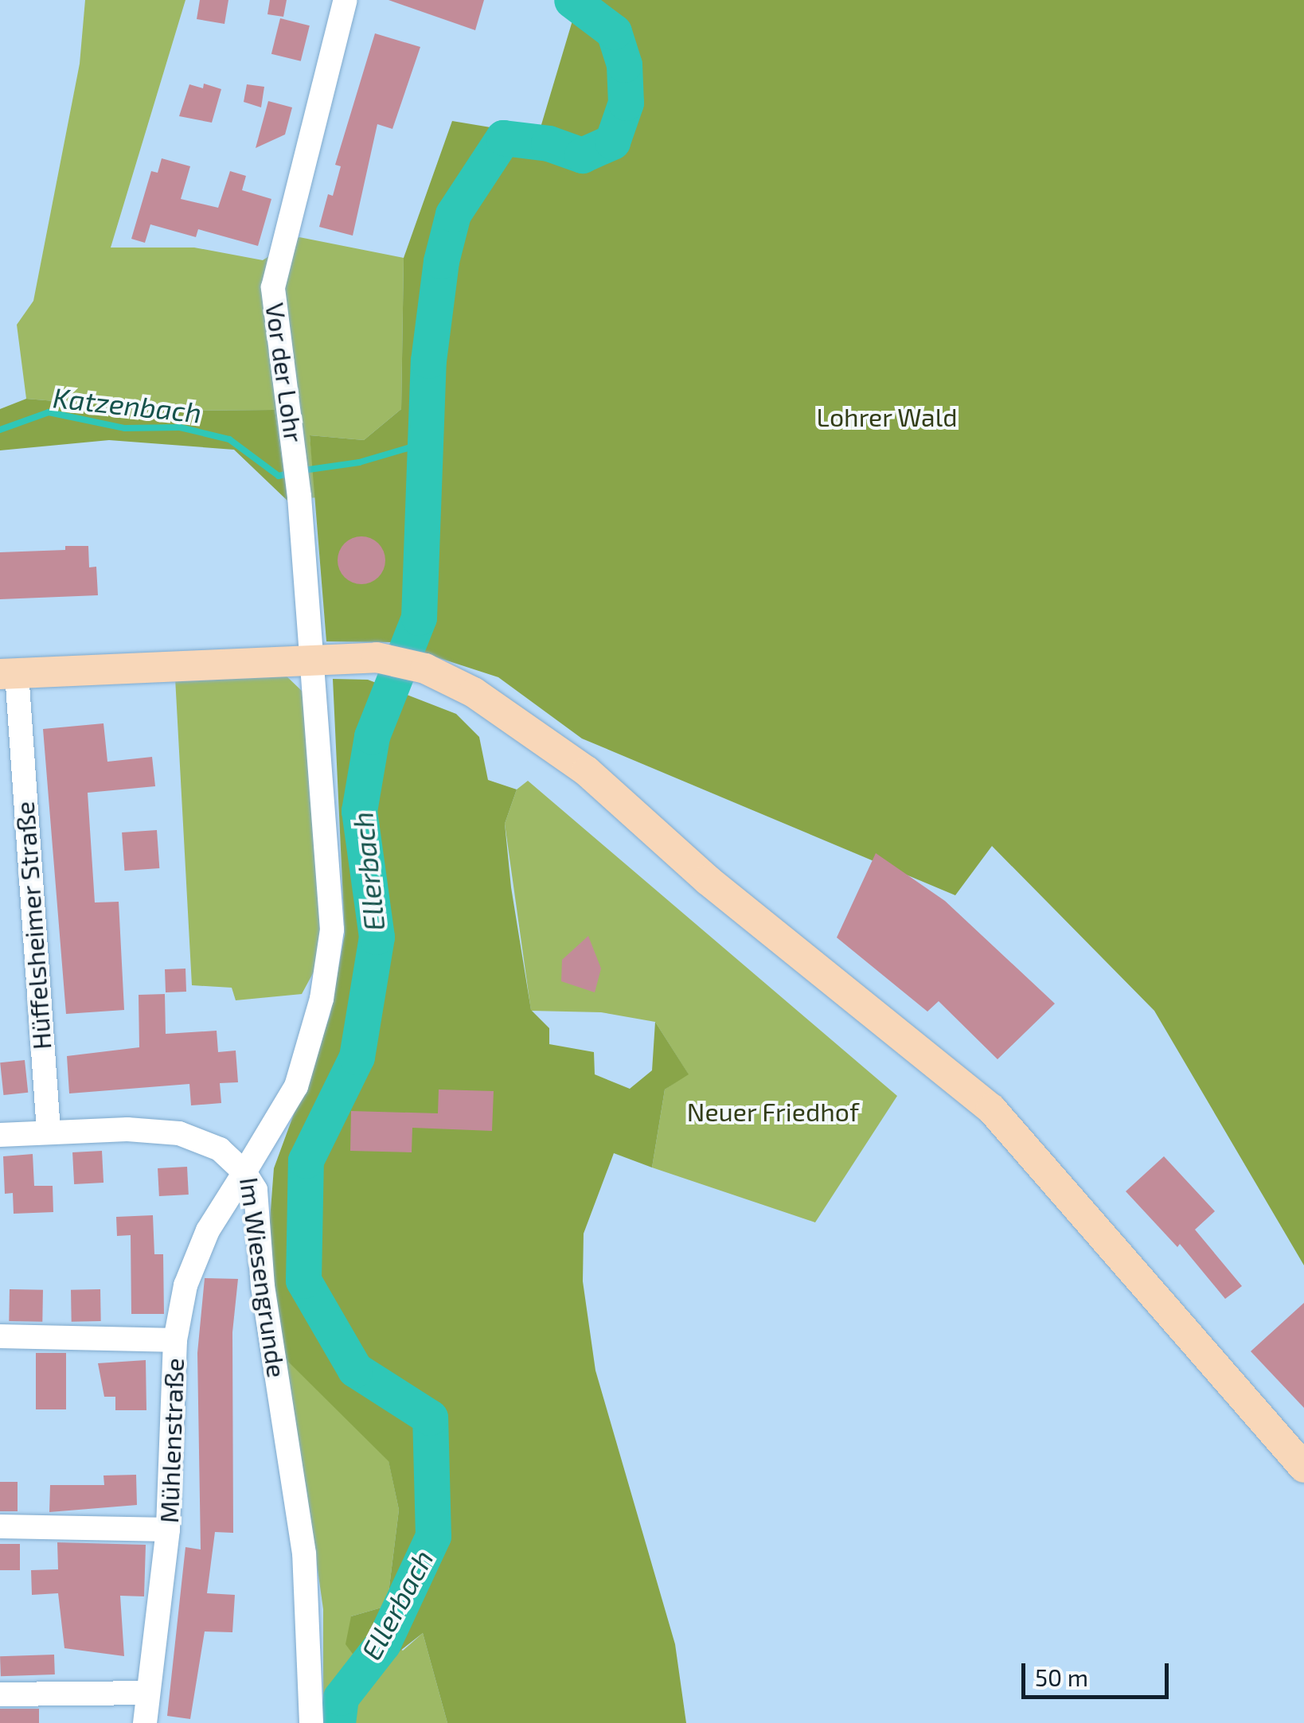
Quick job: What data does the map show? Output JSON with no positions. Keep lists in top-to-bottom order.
{
  "streets": {
    "street": [
      "Vor der Lohr",
      "Hüffelsheimer Straße",
      "Im Wiesengrunde",
      "Mühlenstraße"
    ]
  },
  "crossings": [
    ["Vor der Lohr", "Im Wiesengrunde"],
    ["Im Wiesengrunde", "Mühlenstraße"]
  ],
  "water": ["Katzenbach", "Ellerbach"],
  "parks": ["Lohrer Wald", "Neuer Friedhof"],
  "scale_bar": "50 m"
}
